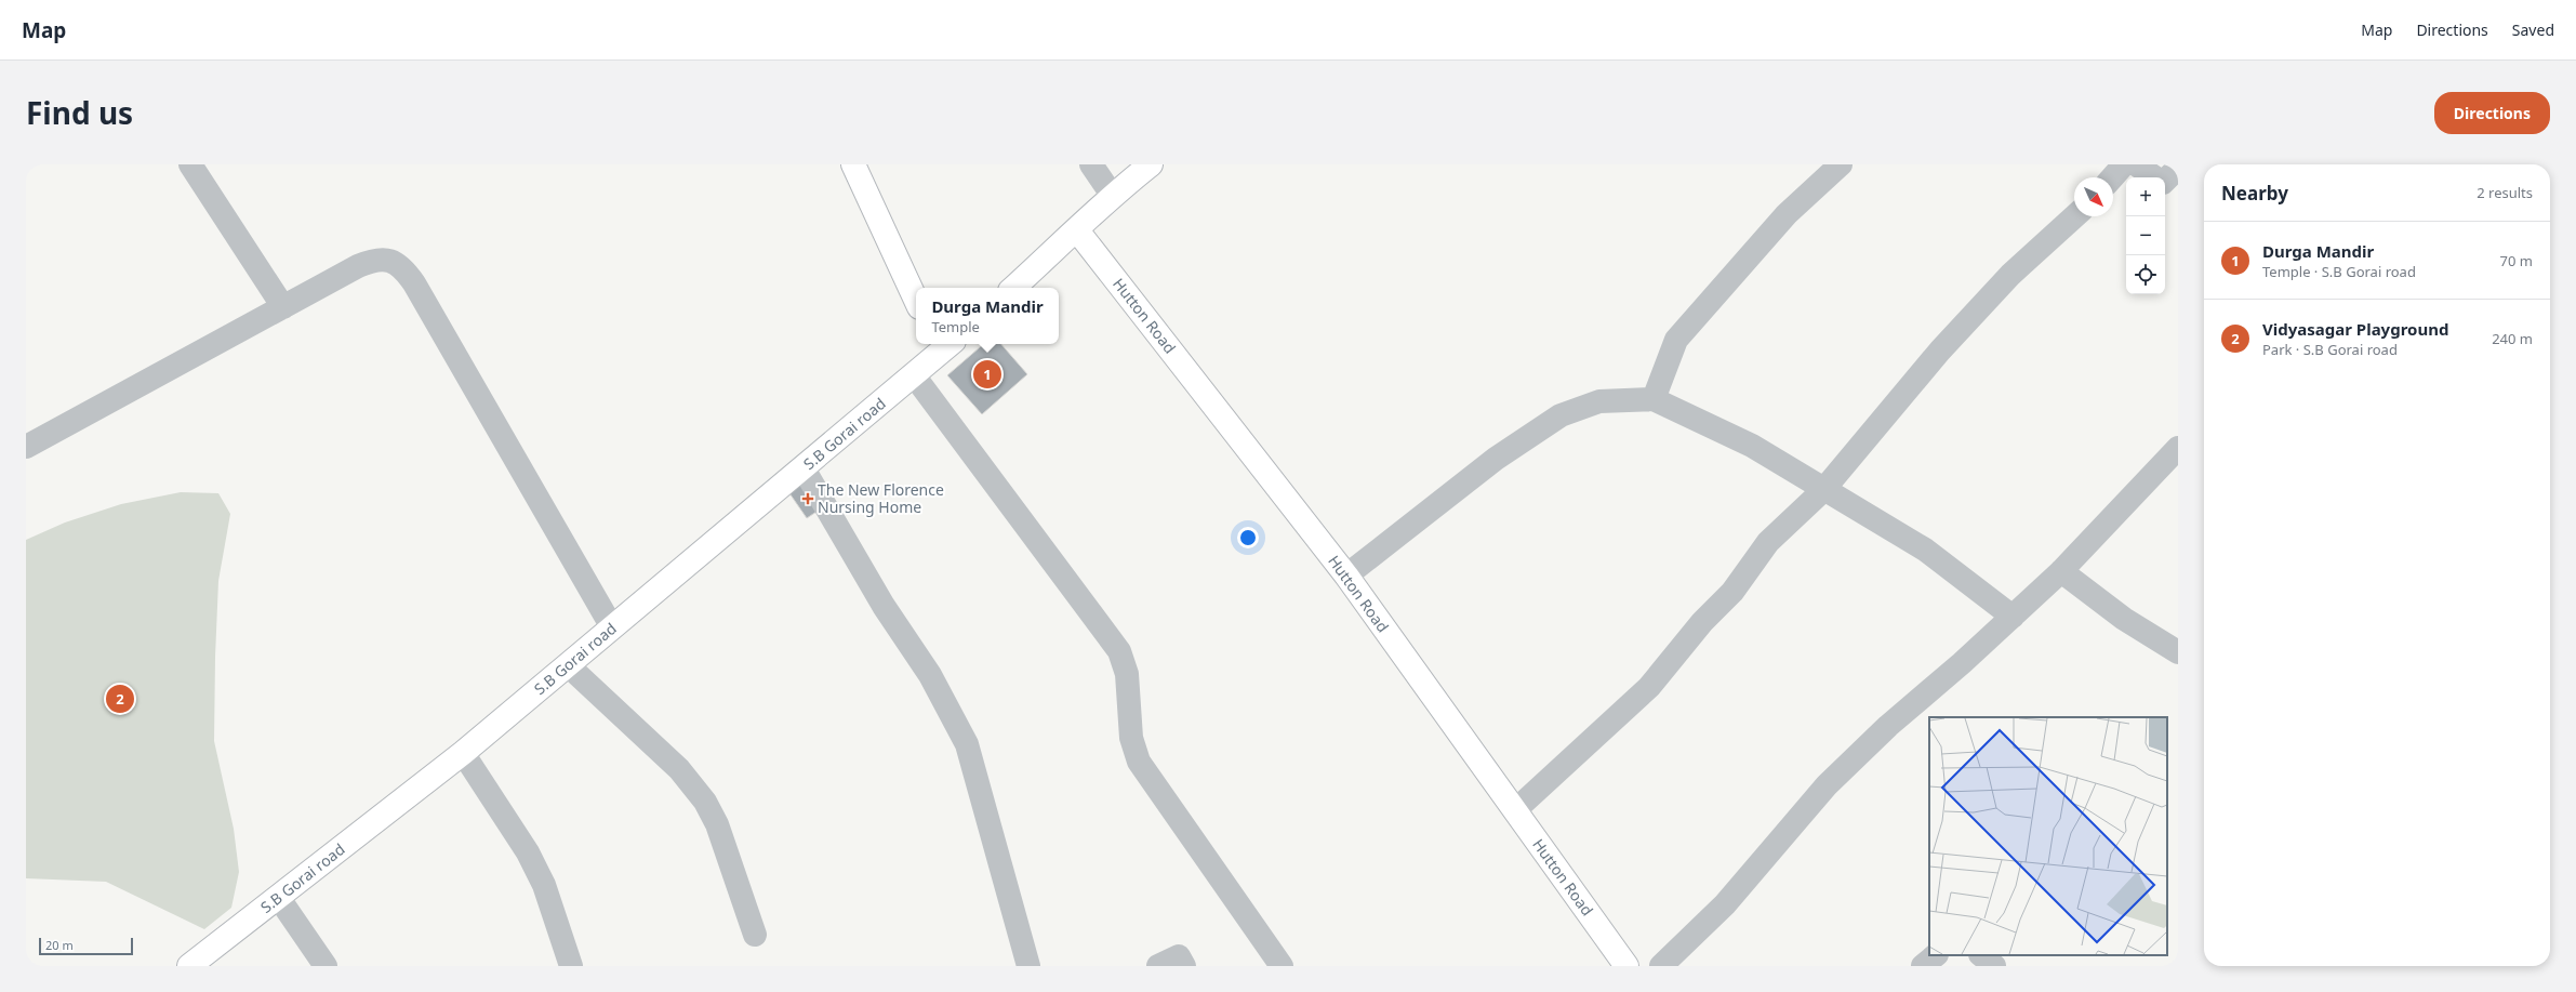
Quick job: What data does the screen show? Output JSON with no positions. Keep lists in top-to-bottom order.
{
  "streets": {
    "street": ["Hutton Road", "S.B Gorai road"]
  },
  "places": {
    "health": ["The New Florence Nursing Home"]
  },
  "scale_bar": "20 m",
  "north": "bottom right",
  "page": {
    "header": "Map",
    "nav": ["Map", "Directions", "Saved"],
    "title": "Find us",
    "buttons": "Directions",
    "heading": ["Nearby", "2 results"],
    "map_buttons": ["+", "−"],
    "list": [
      {
        "mark": "1",
        "name": "Durga Mandir",
        "note": "Temple · S.B Gorai road",
        "value": "70 m"
      },
      {
        "mark": "2",
        "name": "Vidyasagar Playground",
        "note": "Park · S.B Gorai road",
        "value": "240 m"
      }
    ],
    "popup": ["Durga Mandir", "Temple"],
    "pins": ["1", "2"],
    "scale": "20 m"
  }
}
